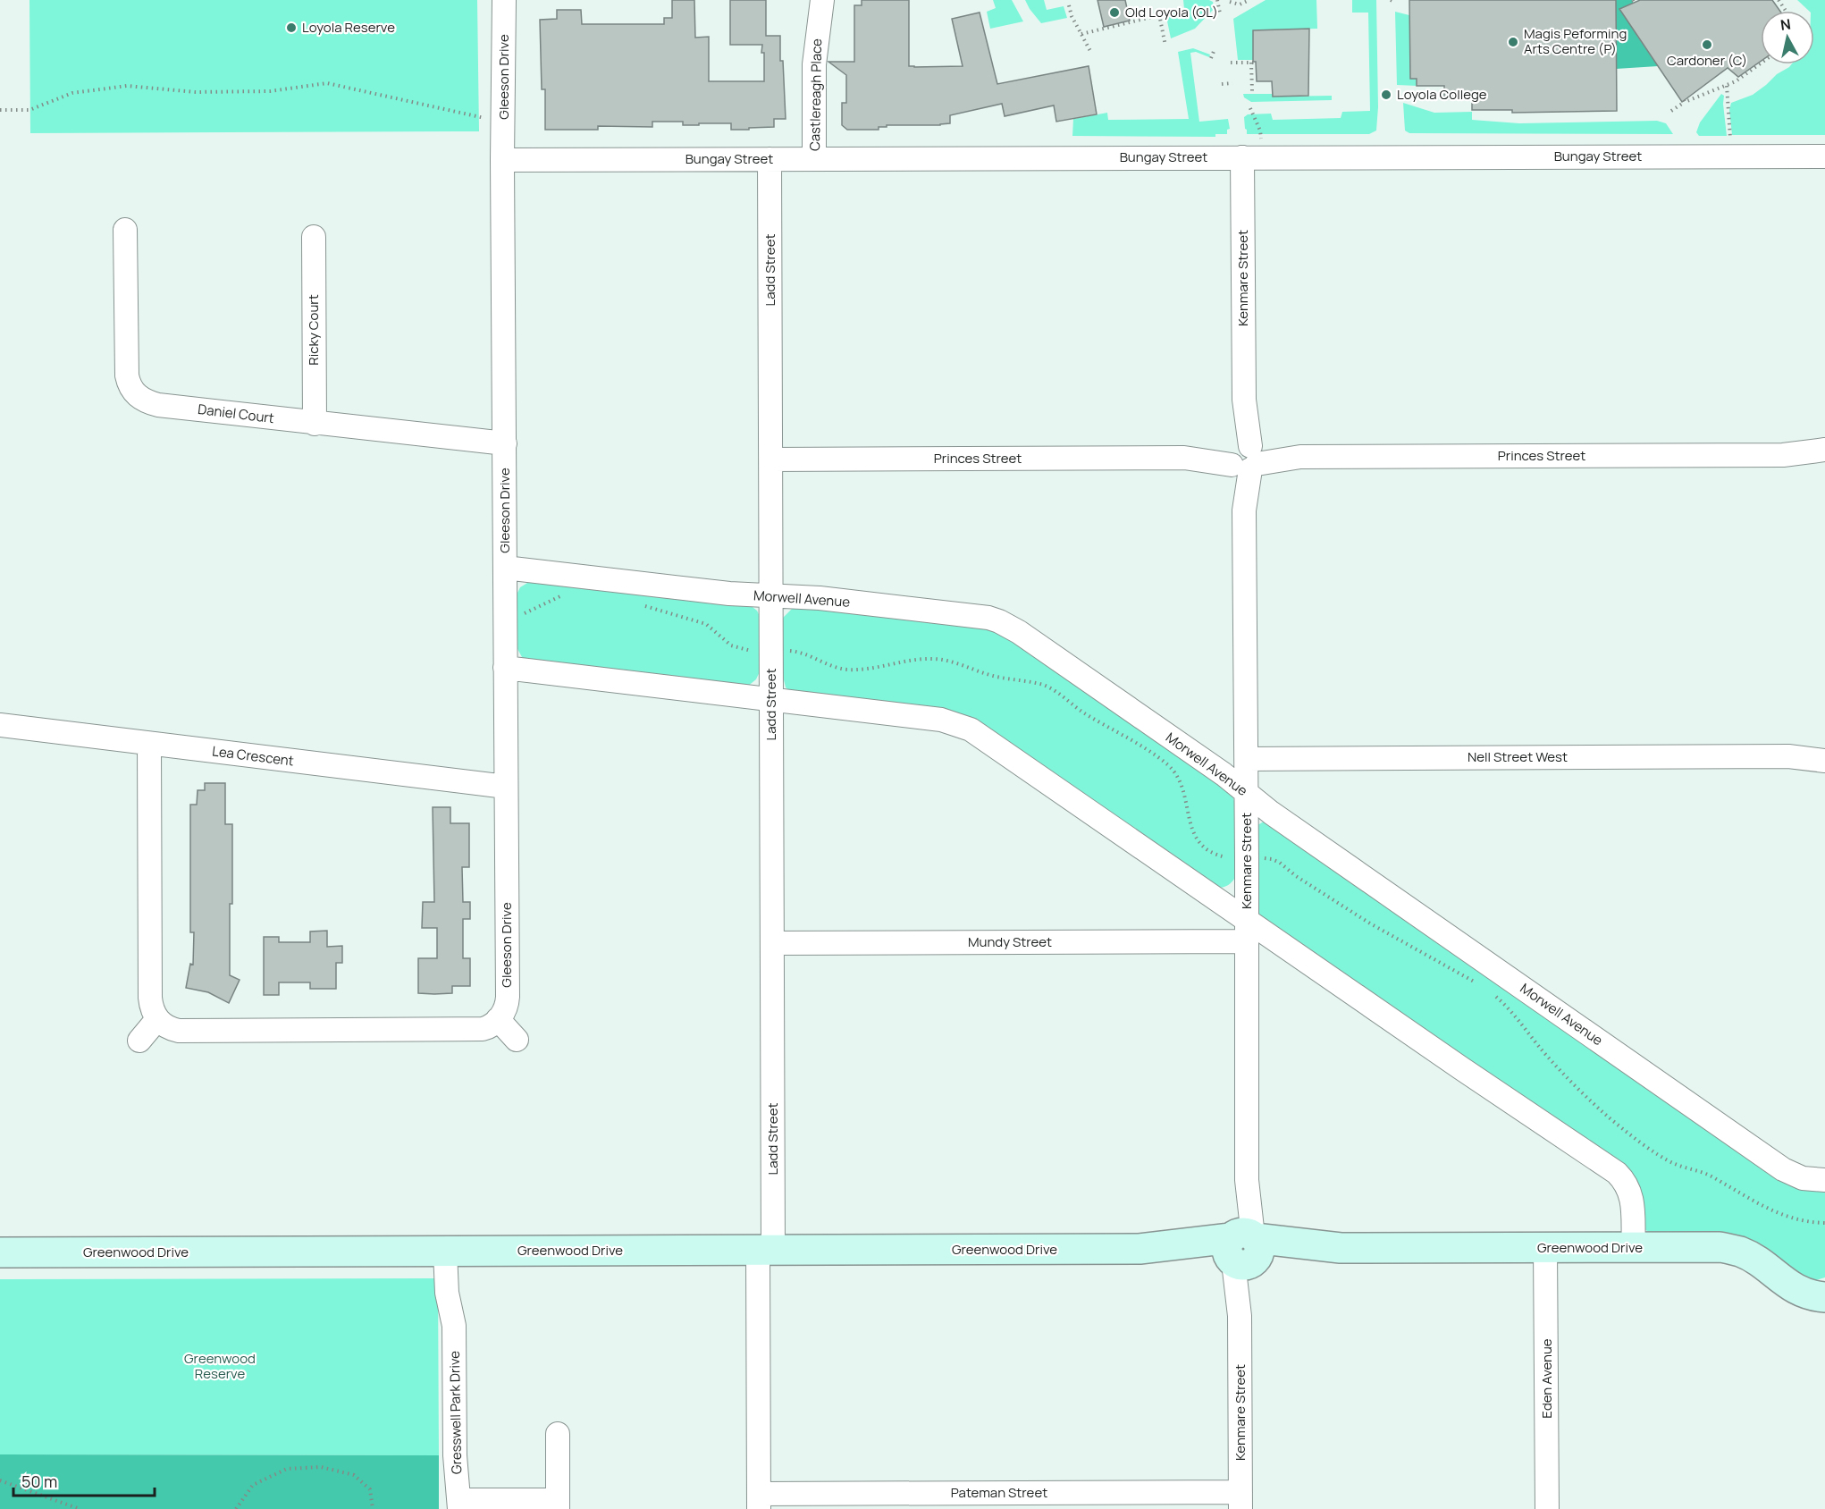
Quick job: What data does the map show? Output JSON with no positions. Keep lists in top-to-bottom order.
{
  "streets": {
    "street": [
      "Gleeson Drive",
      "Castlereagh Place",
      "Bungay Street",
      "Ladd Street",
      "Kenmare Street",
      "Ricky Court",
      "Daniel Court",
      "Princes Street",
      "Morwell Avenue",
      "Lea Crescent",
      "Nell Street West",
      "Mundy Street",
      "Greenwood Drive",
      "Eden Avenue",
      "Gresswell Park Drive",
      "Pateman Street"
    ]
  },
  "crossings": [
    ["Gleeson Drive", "Bungay Street"],
    ["Gleeson Drive", "Daniel Court"],
    ["Gleeson Drive", "Morwell Avenue"],
    ["Gleeson Drive", "Lea Crescent"],
    ["Castlereagh Place", "Bungay Street"],
    ["Bungay Street", "Ladd Street"],
    ["Bungay Street", "Kenmare Street"],
    ["Ladd Street", "Princes Street"],
    ["Ladd Street", "Morwell Avenue"],
    ["Ladd Street", "Mundy Street"],
    ["Ladd Street", "Greenwood Drive"],
    ["Ladd Street", "Pateman Street"],
    ["Kenmare Street", "Princes Street"],
    ["Kenmare Street", "Morwell Avenue"],
    ["Kenmare Street", "Nell Street West"],
    ["Kenmare Street", "Mundy Street"],
    ["Kenmare Street", "Greenwood Drive"],
    ["Kenmare Street", "Pateman Street"],
    ["Ricky Court", "Daniel Court"],
    ["Greenwood Drive", "Eden Avenue"],
    ["Greenwood Drive", "Gresswell Park Drive"]
  ],
  "parks": ["Greenwood Reserve"],
  "places": [
    "Old Loyola (OL)",
    "Loyola Reserve",
    "Magis Peforming Arts Centre (P)",
    "Cardoner (C)",
    "Loyola College"
  ],
  "scale_bar": "50 m",
  "north": "top"
}
